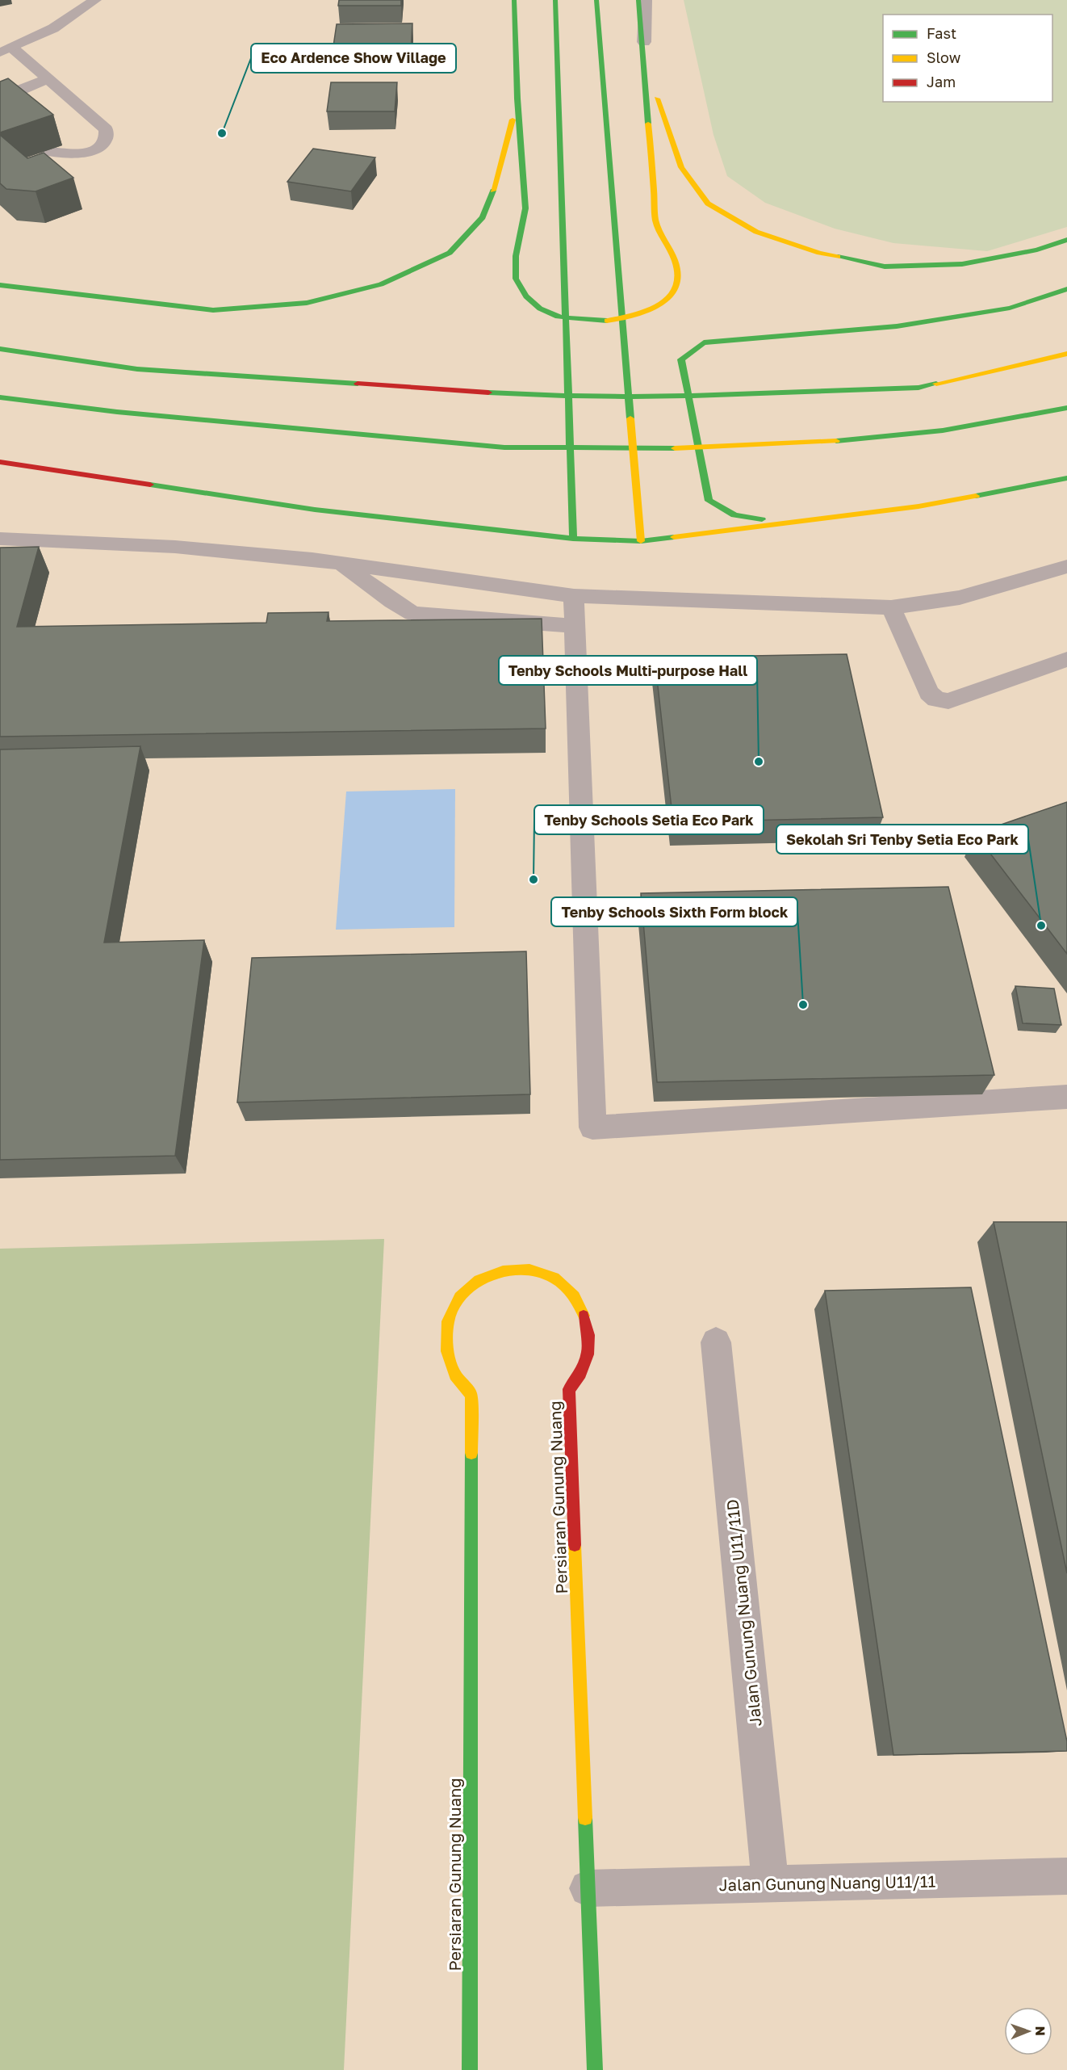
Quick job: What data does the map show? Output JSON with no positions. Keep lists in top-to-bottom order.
{
  "streets": {
    "main road": ["Persiaran Gunung Nuang"],
    "street": ["Jalan Gunung Nuang U11/11D", "Jalan Gunung Nuang U11/11"]
  },
  "crossings": [
    ["Persiaran Gunung Nuang", "Jalan Gunung Nuang U11/11"],
    ["Jalan Gunung Nuang U11/11D", "Jalan Gunung Nuang U11/11"]
  ],
  "places": [
    "Eco Ardence Show Village",
    "Tenby Schools Multi-purpose Hall",
    "Tenby Schools Setia Eco Park",
    "Sekolah Sri Tenby Setia Eco Park",
    "Tenby Schools Sixth Form block"
  ],
  "legend": ["Fast", "Slow", "Jam"],
  "north": "right"
}
